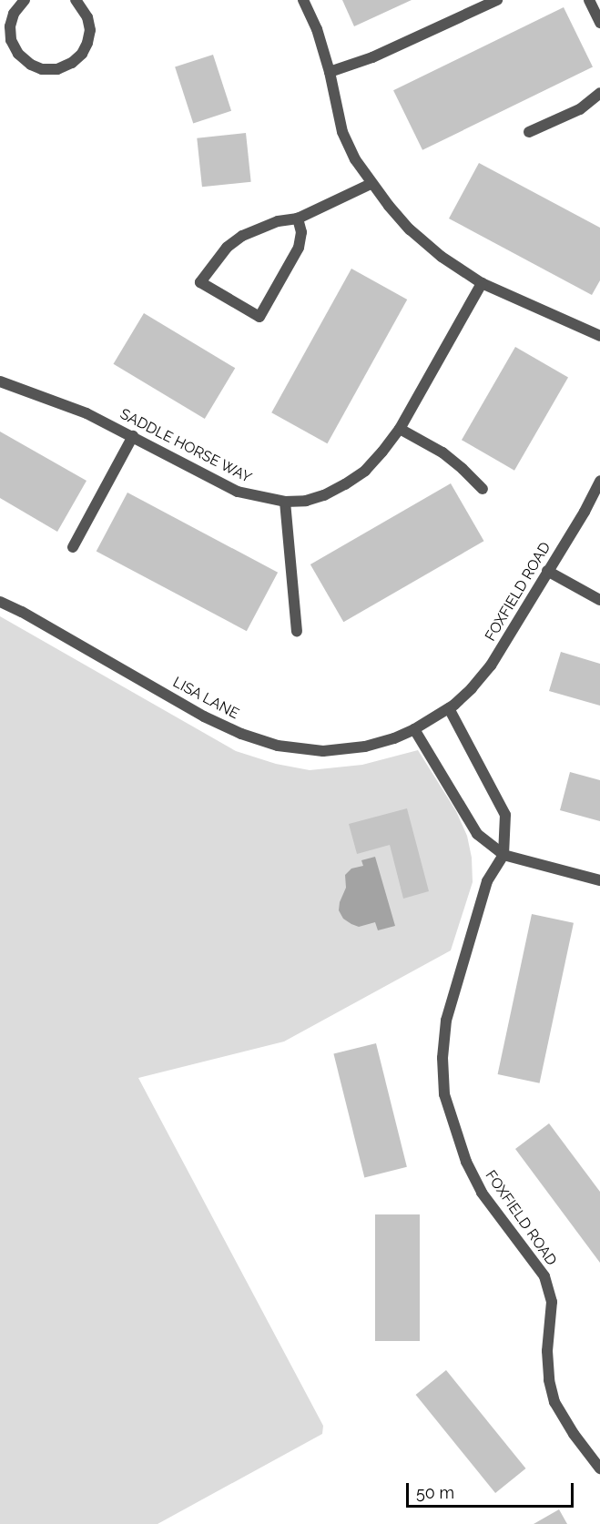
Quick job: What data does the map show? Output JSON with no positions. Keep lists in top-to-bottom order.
{
  "streets": {
    "street": ["SADDLE HORSE WAY", "FOXFIELD ROAD", "LISA LANE"]
  },
  "crossings": [
    ["FOXFIELD ROAD", "LISA LANE"]
  ],
  "scale_bar": "50 m"
}
